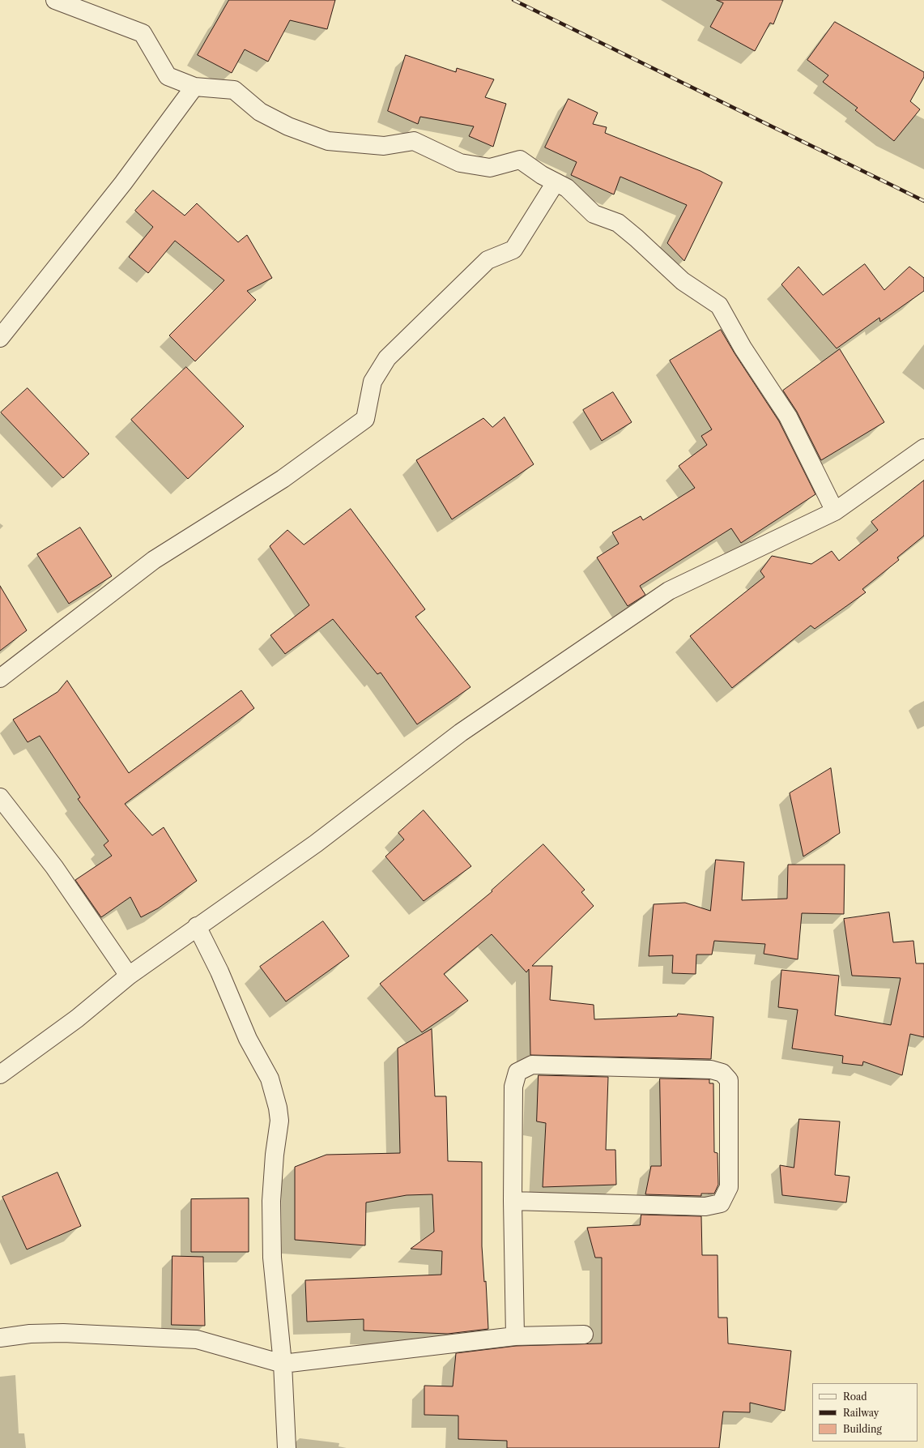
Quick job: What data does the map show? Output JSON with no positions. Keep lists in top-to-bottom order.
{
  "legend": ["Road", "Railway", "Building"]
}
